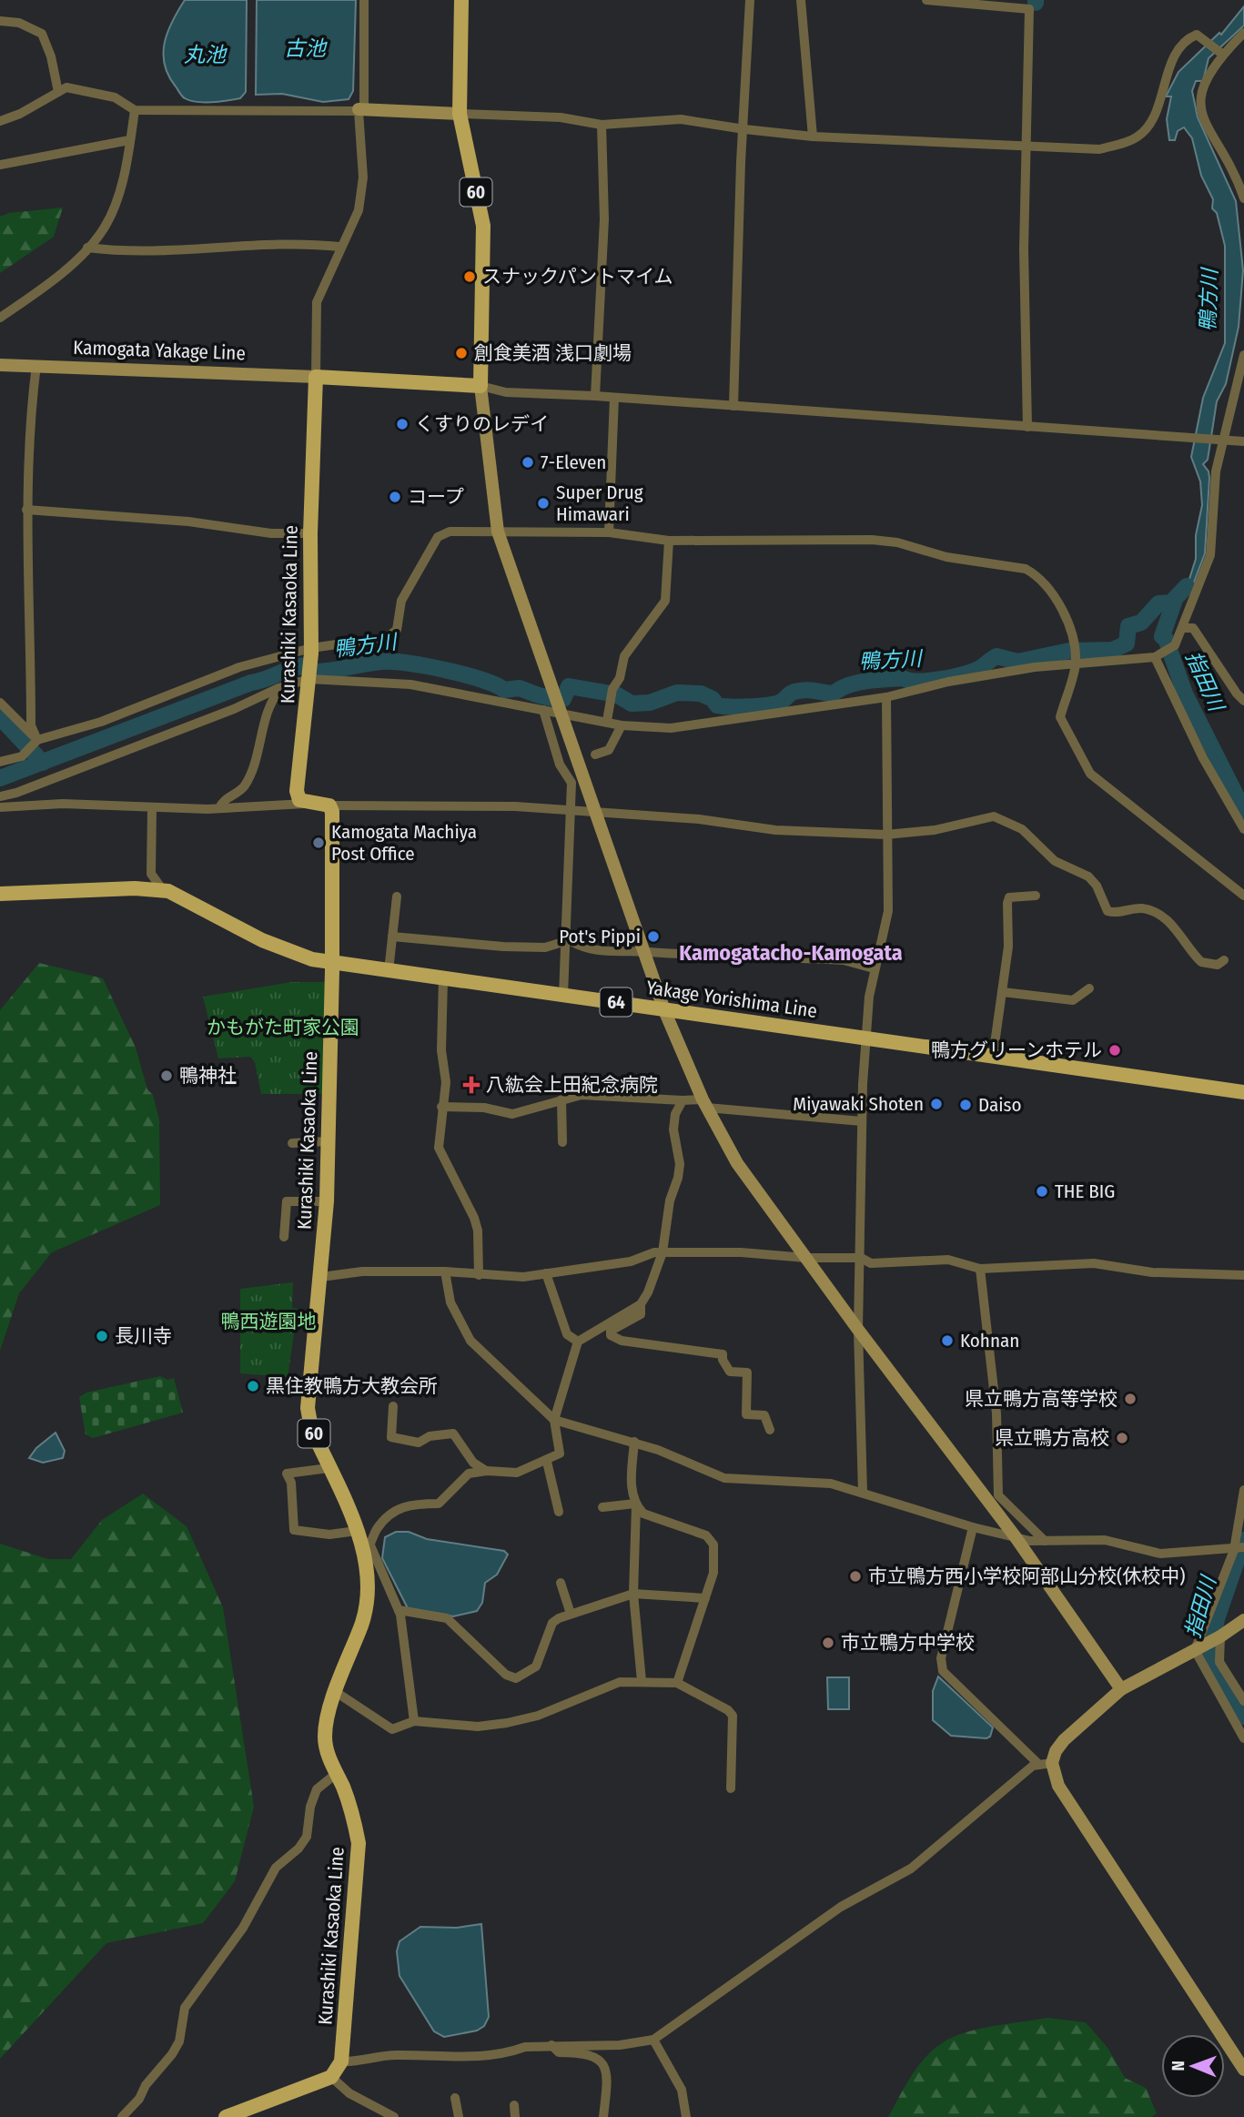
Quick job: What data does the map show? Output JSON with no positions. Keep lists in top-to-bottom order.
{
  "streets": {
    "main road": [
      "60",
      "Kurashiki Kasaoka Line",
      "Yakage Yorishima Line",
      "64"
    ],
    "street": ["Kamogata Yakage Line"]
  },
  "crossings": [
    ["Kamogata Yakage Line", "Kurashiki Kasaoka Line"],
    ["Kurashiki Kasaoka Line", "Yakage Yorishima Line"]
  ],
  "districts": ["Kamogatacho-Kamogata"],
  "water": [
    "古池",
    "丸池",
    "鴨方川",
    "指田川"
  ],
  "parks": ["かもがた町家公園", "鴨西遊園地"],
  "places": {
    "other": [
      "スナックパントマイム",
      "創食美酒 浅口劇場",
      "くすりのレデイ",
      "7-Eleven",
      "コープ",
      "Super Drug Himawari",
      "Kamogata Machiya Post Office",
      "Pot's Pippi",
      "鴨方グリーンホテル",
      "鴨神社",
      "Miyawaki Shoten",
      "Daiso",
      "THE BIG",
      "長川寺",
      "Kohnan",
      "黒住教鴨方大教会所",
      "県立鴨方高等学校",
      "県立鴨方高校",
      "市立鴨方西小学校阿部山分校(休校中)",
      "市立鴨方中学校"
    ],
    "health": ["八紘会上田紀念病院"]
  },
  "north": "left"
}
